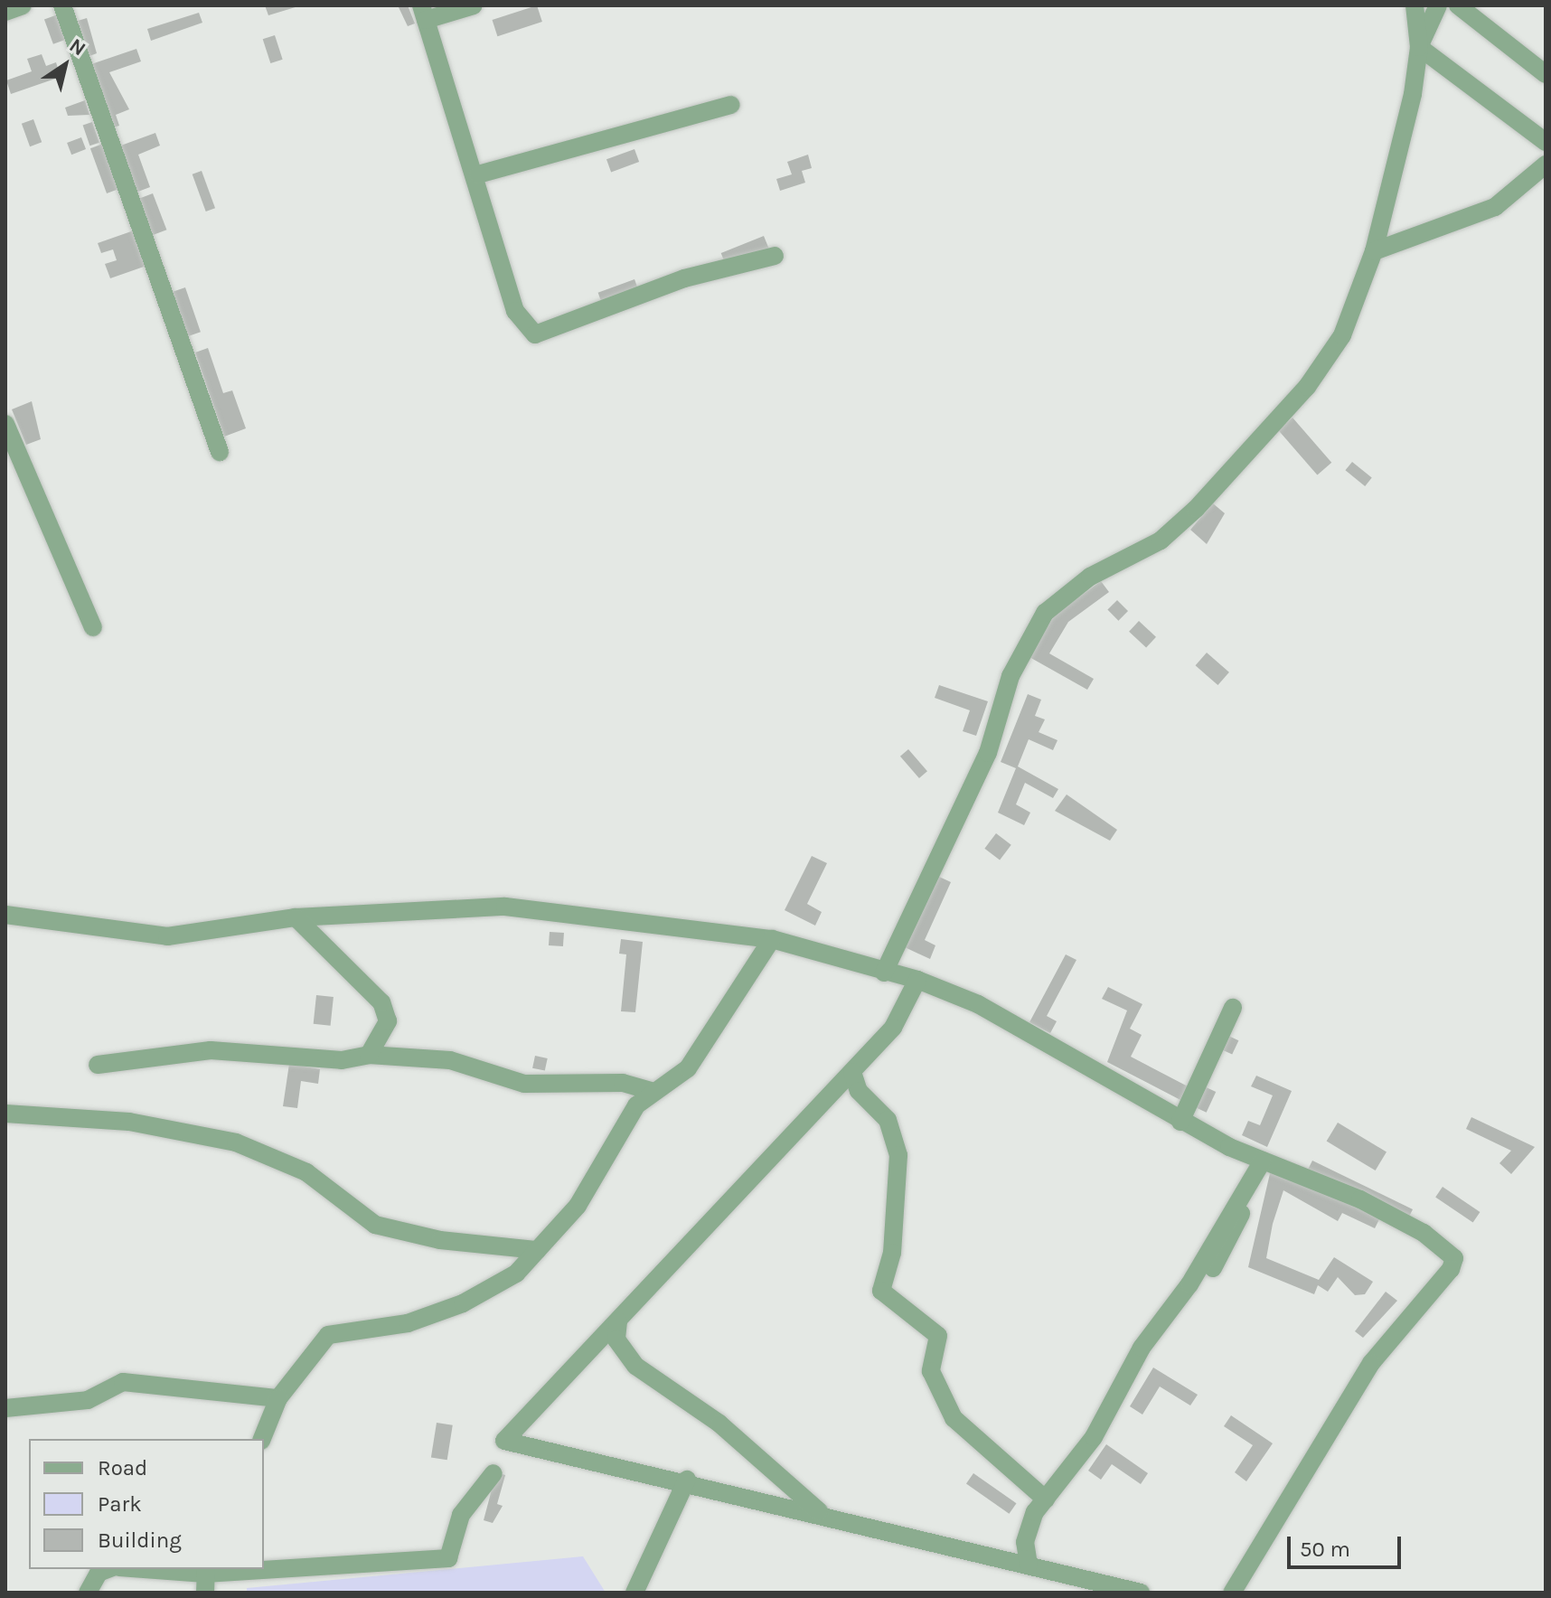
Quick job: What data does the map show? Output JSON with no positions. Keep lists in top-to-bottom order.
{
  "legend": ["Road", "Park", "Building"],
  "scale_bar": "50 m",
  "north": "top right"
}
